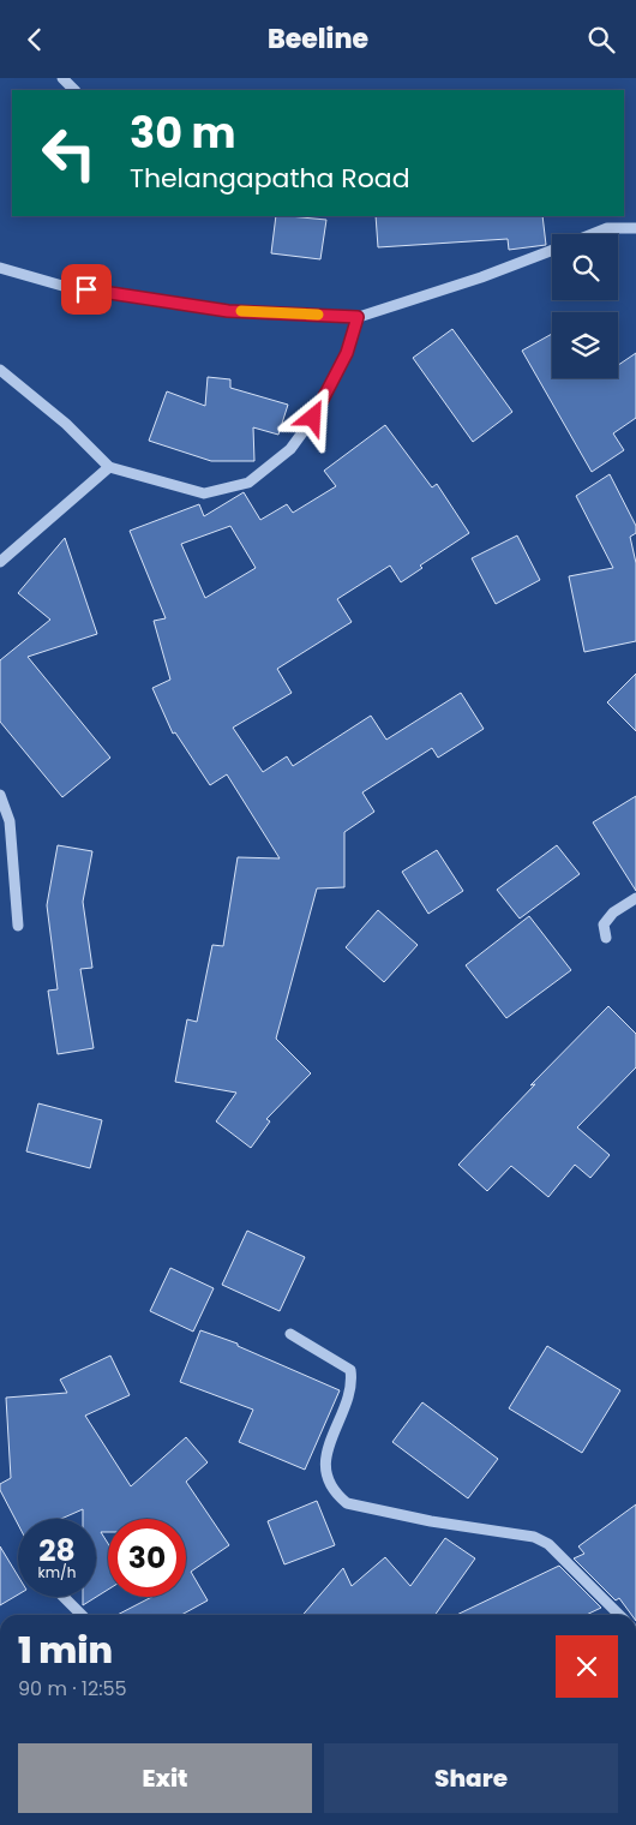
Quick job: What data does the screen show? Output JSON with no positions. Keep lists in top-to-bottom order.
{
  "page": {
    "header": "Beeline",
    "turn": ["30 m", "Thelangapatha Road"],
    "speed": "28 km/h",
    "limit": "30",
    "heading": ["1 min", "90 m · 12:55"],
    "buttons": ["Exit", "Share"]
  }
}
